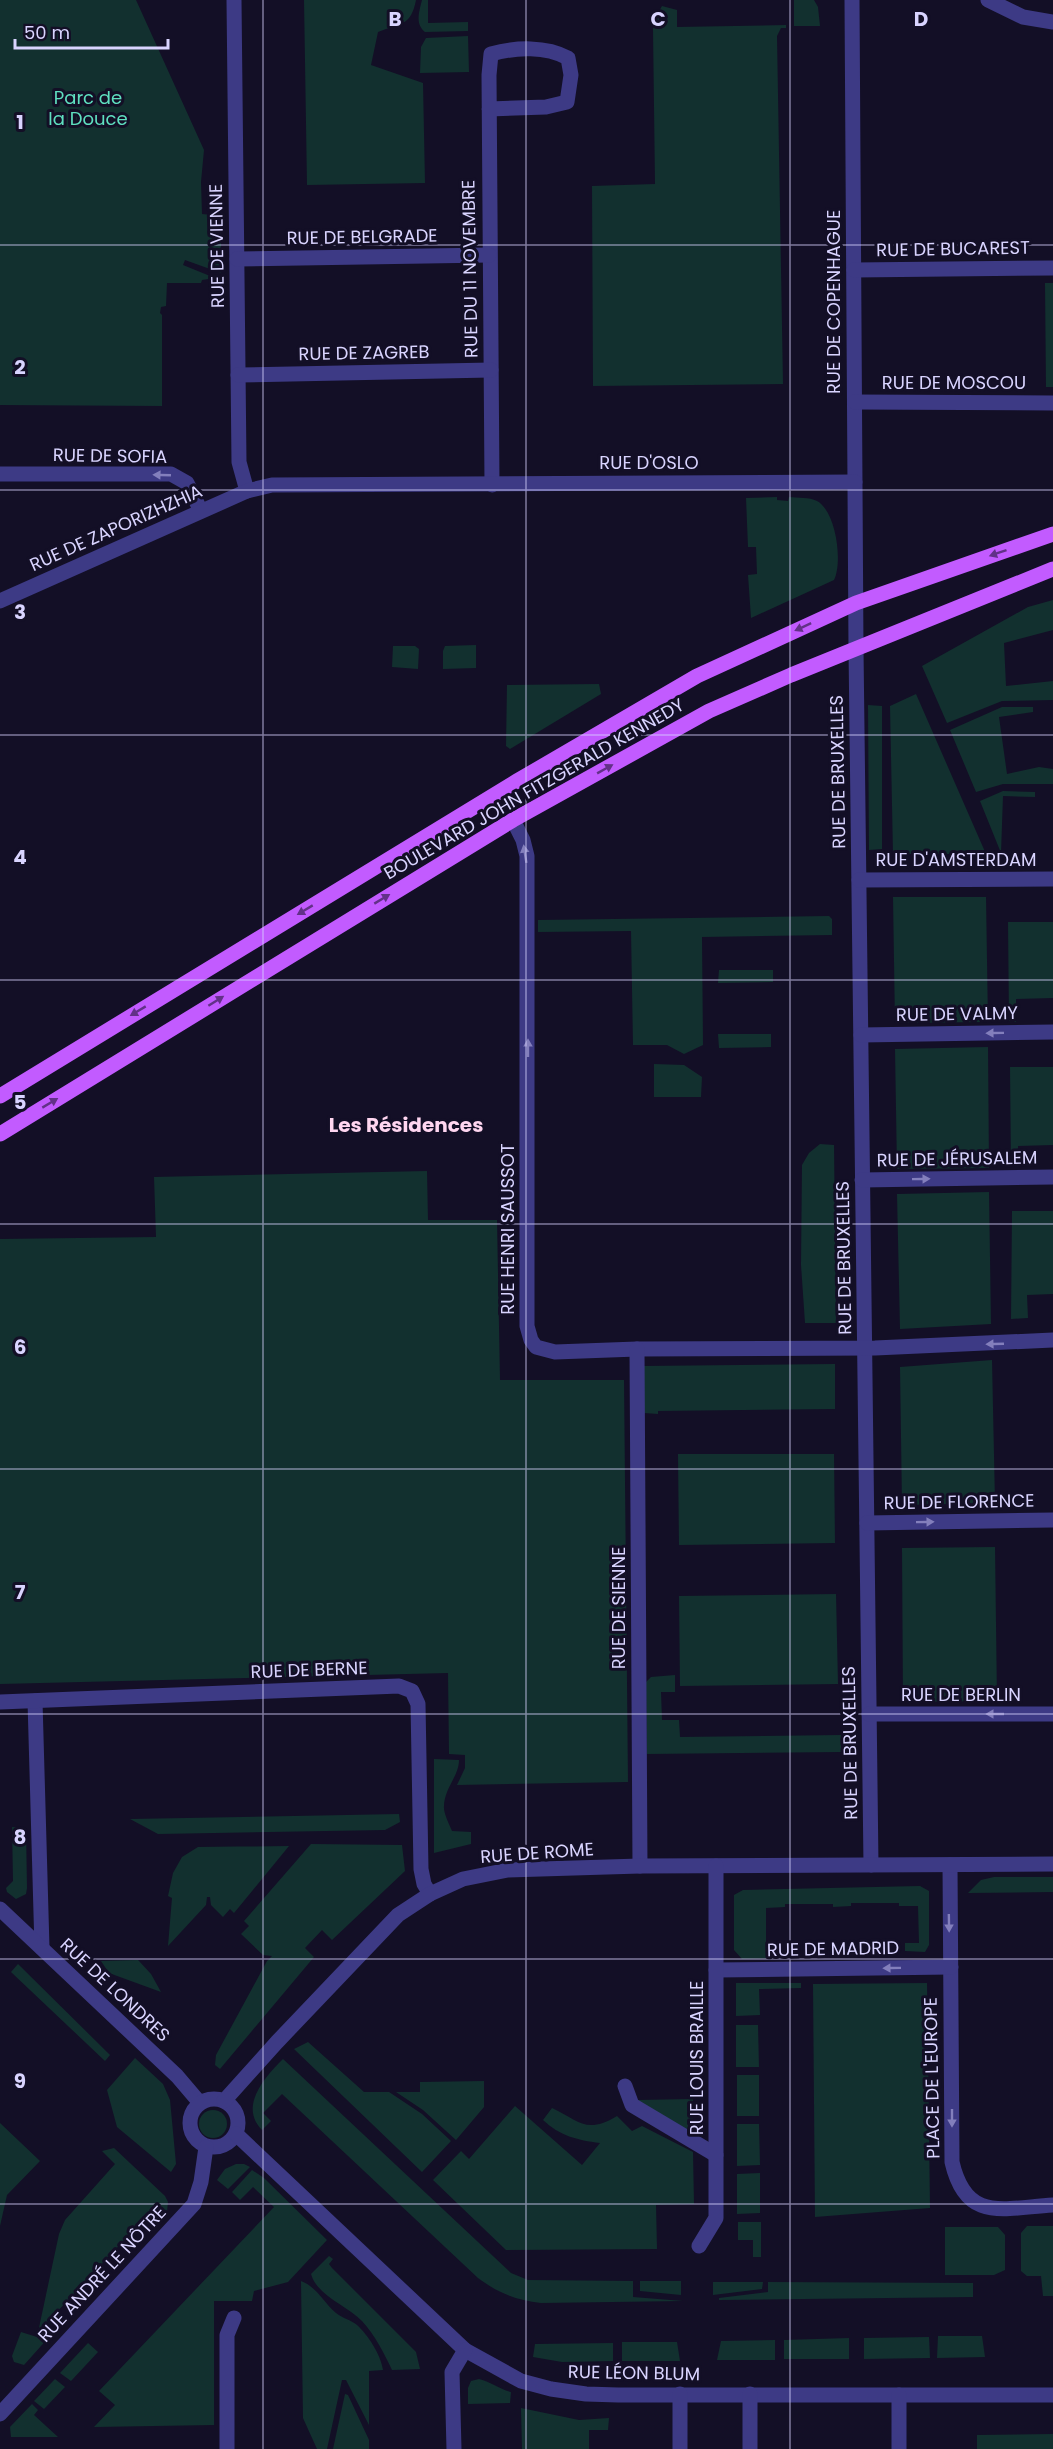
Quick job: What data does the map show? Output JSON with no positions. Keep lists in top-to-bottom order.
{
  "streets": {
    "main road": ["BOULEVARD JOHN FITZGERALD KENNEDY"],
    "street": [
      "RUE DE BELGRADE",
      "RUE DE VIENNE",
      "RUE DE BUCAREST",
      "RUE DU 11 NOVEMBRE",
      "RUE DE COPENHAGUE",
      "RUE DE ZAGREB",
      "RUE DE MOSCOU",
      "RUE DE SOFIA",
      "RUE D'OSLO",
      "RUE DE ZAPORIZHZHIA",
      "RUE DE BRUXELLES",
      "RUE D'AMSTERDAM",
      "RUE DE VALMY",
      "RUE DE JÉRUSALEM",
      "RUE HENRI SAUSSOT",
      "RUE DE FLORENCE",
      "RUE DE SIENNE",
      "RUE DE BERNE",
      "RUE DE BERLIN",
      "RUE DE ROME",
      "RUE DE MADRID",
      "RUE DE LONDRES",
      "RUE LOUIS BRAILLE",
      "PLACE DE L'EUROPE",
      "RUE ANDRÉ LE NÔTRE",
      "RUE LÉON BLUM"
    ]
  },
  "crossings": [
    ["RUE DE BELGRADE", "RUE DE VIENNE"],
    ["RUE DE BELGRADE", "RUE DU 11 NOVEMBRE"],
    ["RUE DE VIENNE", "RUE DE ZAGREB"],
    ["RUE DE VIENNE", "RUE D'OSLO"],
    ["RUE DE VIENNE", "RUE DE ZAPORIZHZHIA"],
    ["RUE DE BUCAREST", "RUE DE COPENHAGUE"],
    ["RUE DU 11 NOVEMBRE", "RUE DE ZAGREB"],
    ["RUE DU 11 NOVEMBRE", "RUE D'OSLO"],
    ["RUE DE COPENHAGUE", "RUE DE MOSCOU"],
    ["RUE DE COPENHAGUE", "RUE D'OSLO"],
    ["RUE DE COPENHAGUE", "RUE DE BRUXELLES"],
    ["RUE DE COPENHAGUE", "BOULEVARD JOHN FITZGERALD KENNEDY"],
    ["RUE DE SOFIA", "RUE DE ZAPORIZHZHIA"],
    ["RUE D'OSLO", "RUE DE ZAPORIZHZHIA"],
    ["RUE DE BRUXELLES", "BOULEVARD JOHN FITZGERALD KENNEDY"],
    ["RUE DE BRUXELLES", "RUE D'AMSTERDAM"],
    ["RUE DE BRUXELLES", "RUE DE VALMY"],
    ["RUE DE BRUXELLES", "RUE DE JÉRUSALEM"],
    ["RUE DE BRUXELLES", "RUE HENRI SAUSSOT"],
    ["RUE DE BRUXELLES", "RUE DE FLORENCE"],
    ["RUE DE BRUXELLES", "RUE DE BERLIN"],
    ["RUE DE BRUXELLES", "RUE DE ROME"],
    ["BOULEVARD JOHN FITZGERALD KENNEDY", "RUE HENRI SAUSSOT"],
    ["RUE HENRI SAUSSOT", "RUE DE SIENNE"],
    ["RUE DE SIENNE", "RUE DE ROME"],
    ["RUE DE BERNE", "RUE DE ROME"],
    ["RUE DE ROME", "RUE DE LONDRES"],
    ["RUE DE ROME", "RUE LOUIS BRAILLE"],
    ["RUE DE ROME", "RUE ANDRÉ LE NÔTRE"],
    ["RUE DE ROME", "RUE LÉON BLUM"],
    ["RUE DE MADRID", "RUE LOUIS BRAILLE"],
    ["RUE DE MADRID", "PLACE DE L'EUROPE"],
    ["RUE DE LONDRES", "RUE ANDRÉ LE NÔTRE"],
    ["RUE DE LONDRES", "RUE LÉON BLUM"],
    ["RUE ANDRÉ LE NÔTRE", "RUE LÉON BLUM"]
  ],
  "one_way": [
    "RUE DE SOFIA",
    "RUE DE VALMY",
    "RUE DE JÉRUSALEM",
    "RUE DE FLORENCE",
    "RUE DE BERLIN",
    "PLACE DE L'EUROPE"
  ],
  "districts": ["Les Résidences"],
  "parks": ["Parc de la Douce"],
  "scale_bar": "50 m",
  "grid": {
    "columns": ["B", "C", "D"],
    "rows": [
      "1",
      "2",
      "3",
      "4",
      "5",
      "6",
      "7",
      "8",
      "9"
    ]
  }
}
